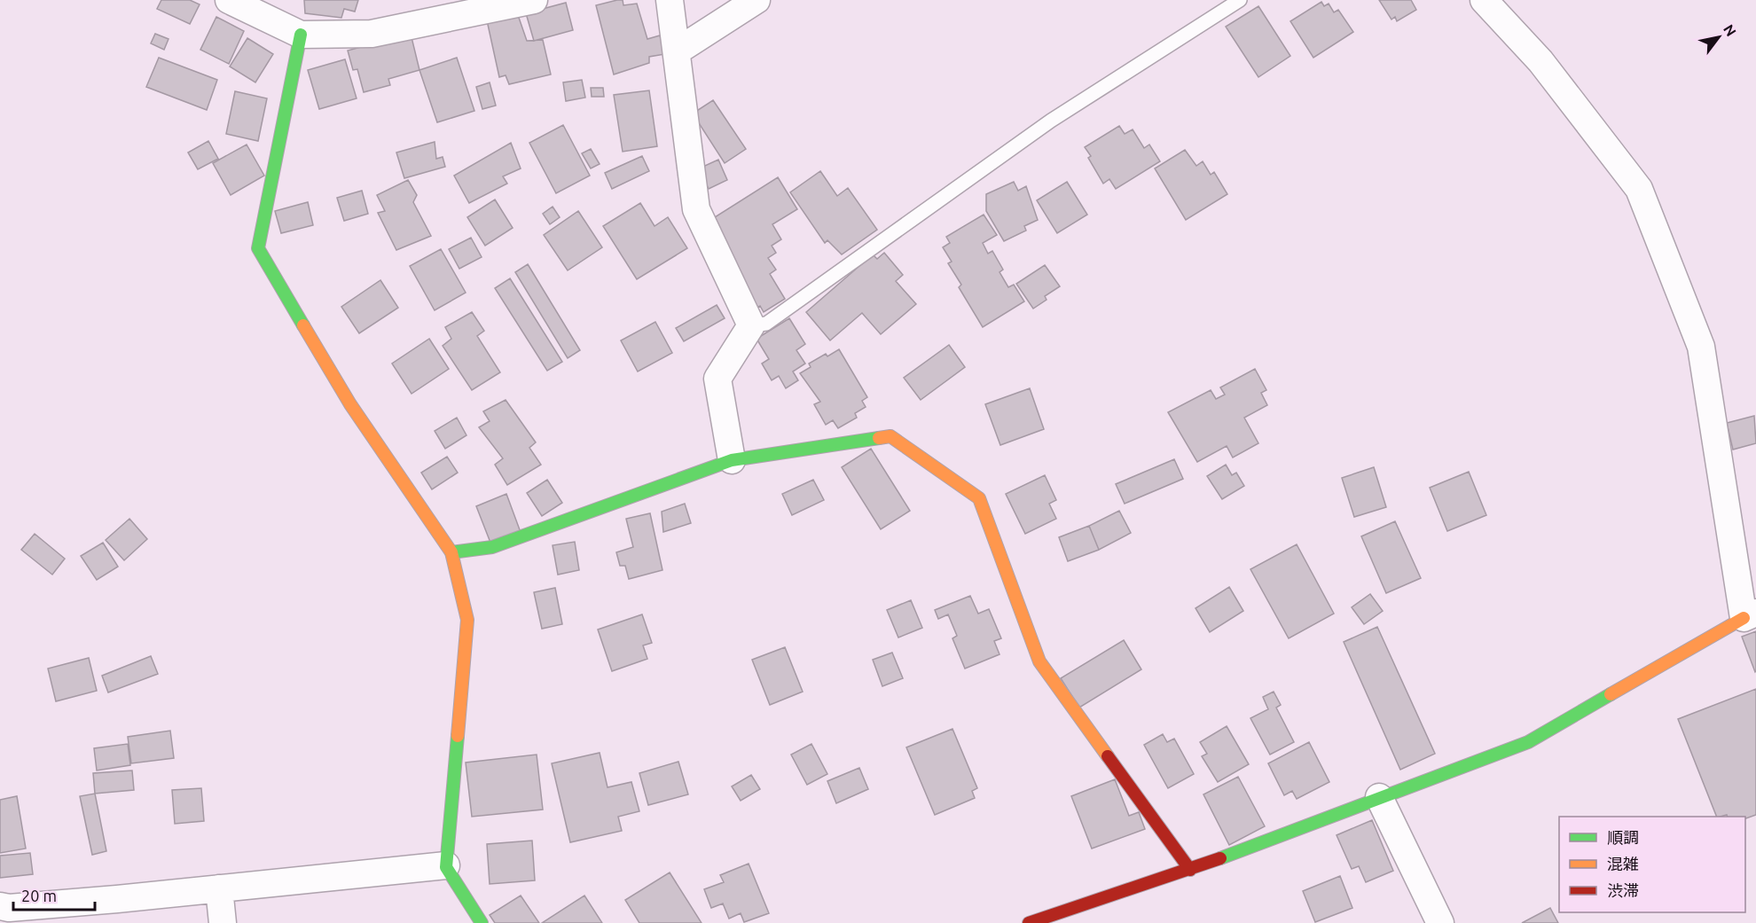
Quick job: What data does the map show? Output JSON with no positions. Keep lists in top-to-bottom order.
{
  "legend": ["順調", "混雑", "渋滞"],
  "scale_bar": "20 m",
  "north": "top right"
}
